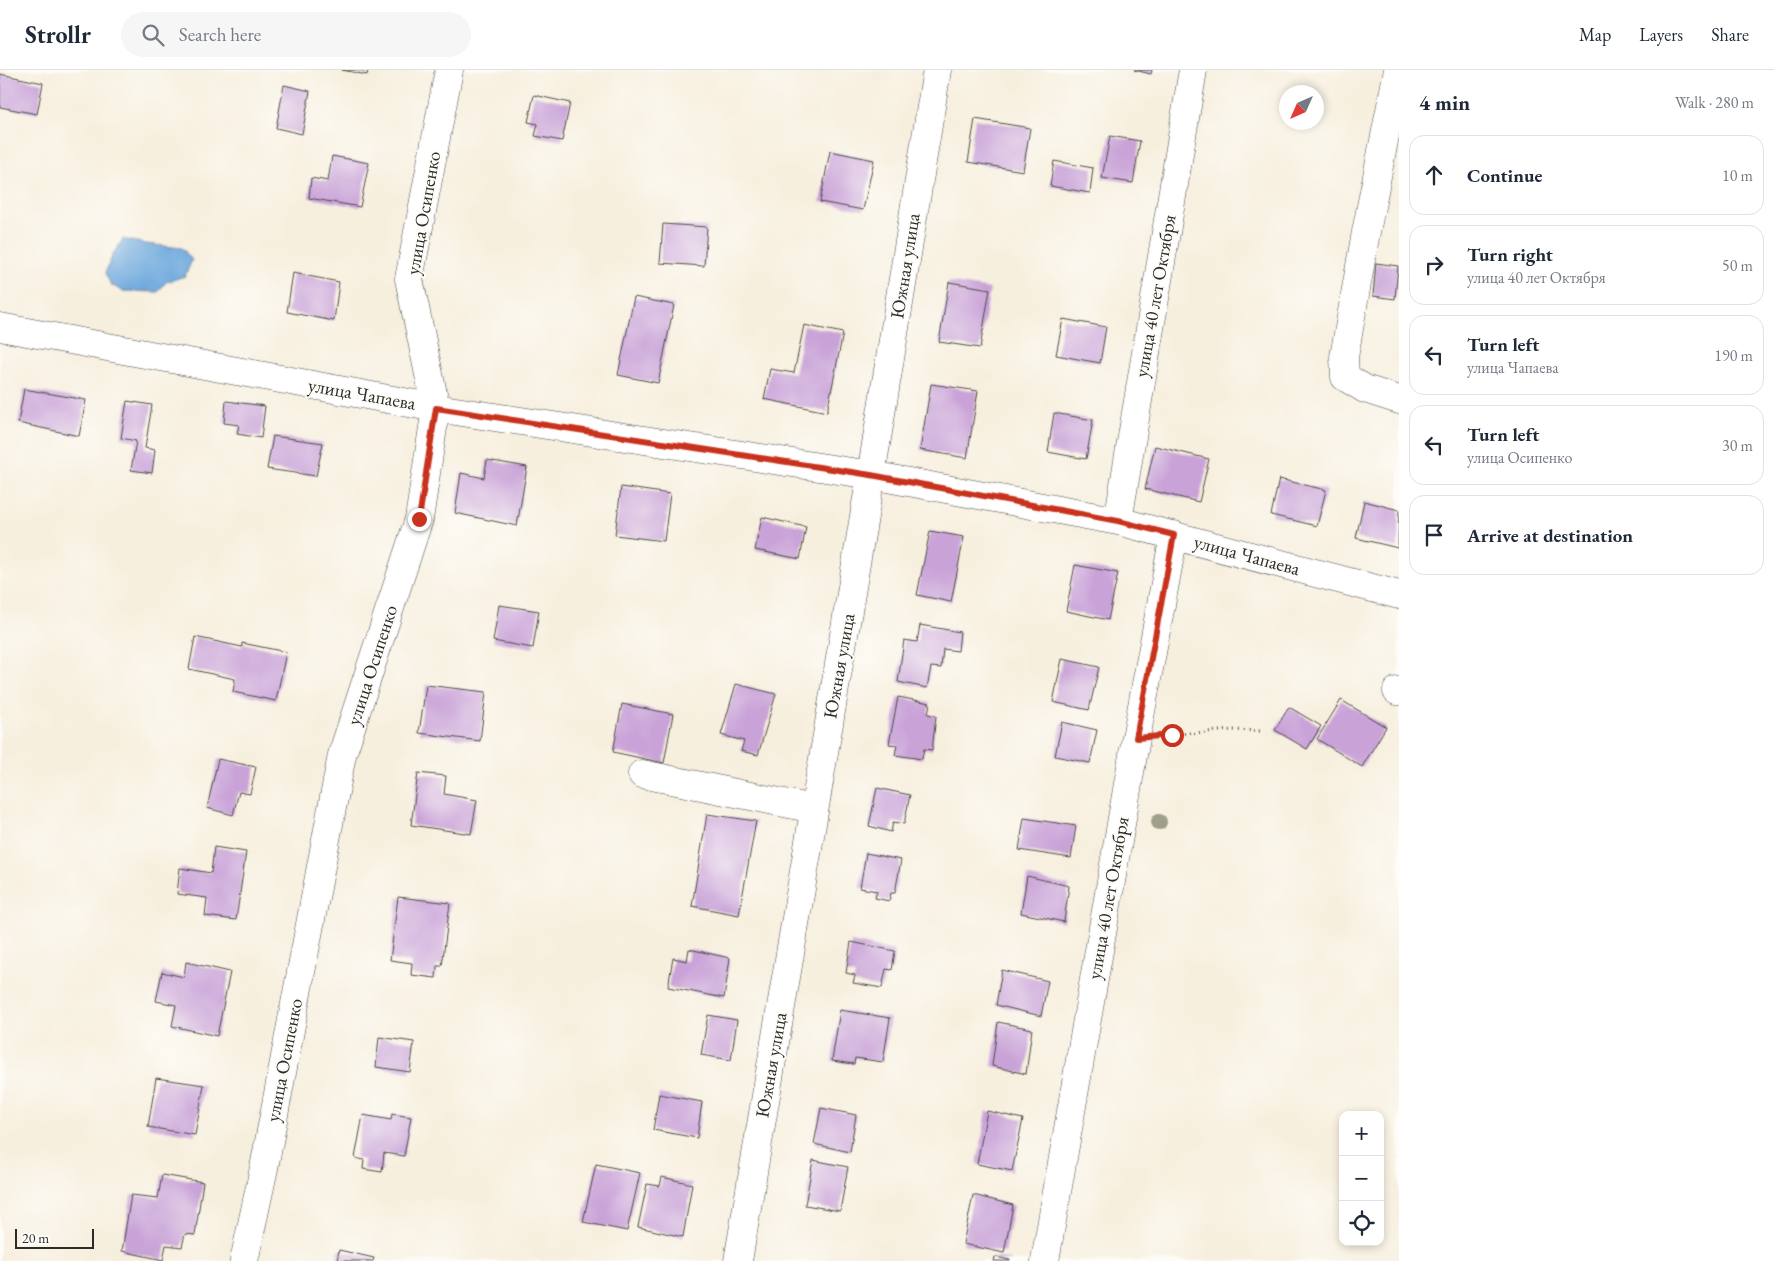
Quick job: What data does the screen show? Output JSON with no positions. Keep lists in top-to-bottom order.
{
  "streets": {
    "street": [
      "улица Осипенко",
      "Южная улица",
      "улица 40 лет Октября",
      "улица Чапаева"
    ]
  },
  "crossings": [
    ["улица Осипенко", "улица Чапаева"],
    ["Южная улица", "улица Чапаева"],
    ["улица 40 лет Октября", "улица Чапаева"]
  ],
  "scale_bar": "20 m",
  "north": "bottom left",
  "page": {
    "header": "Strollr",
    "search": "Search here",
    "nav": ["Map", "Layers", "Share"],
    "heading": ["4 min", "Walk · 280 m"],
    "list": [
      ["Continue", "10 m"],
      ["Turn right", "улица 40 лет Октября", "50 m"],
      ["Turn left", "улица Чапаева", "190 m"],
      ["Turn left", "улица Осипенко", "30 m"],
      "Arrive at destination"
    ],
    "map_buttons": ["+", "−"],
    "scale": "20 m"
  }
}
